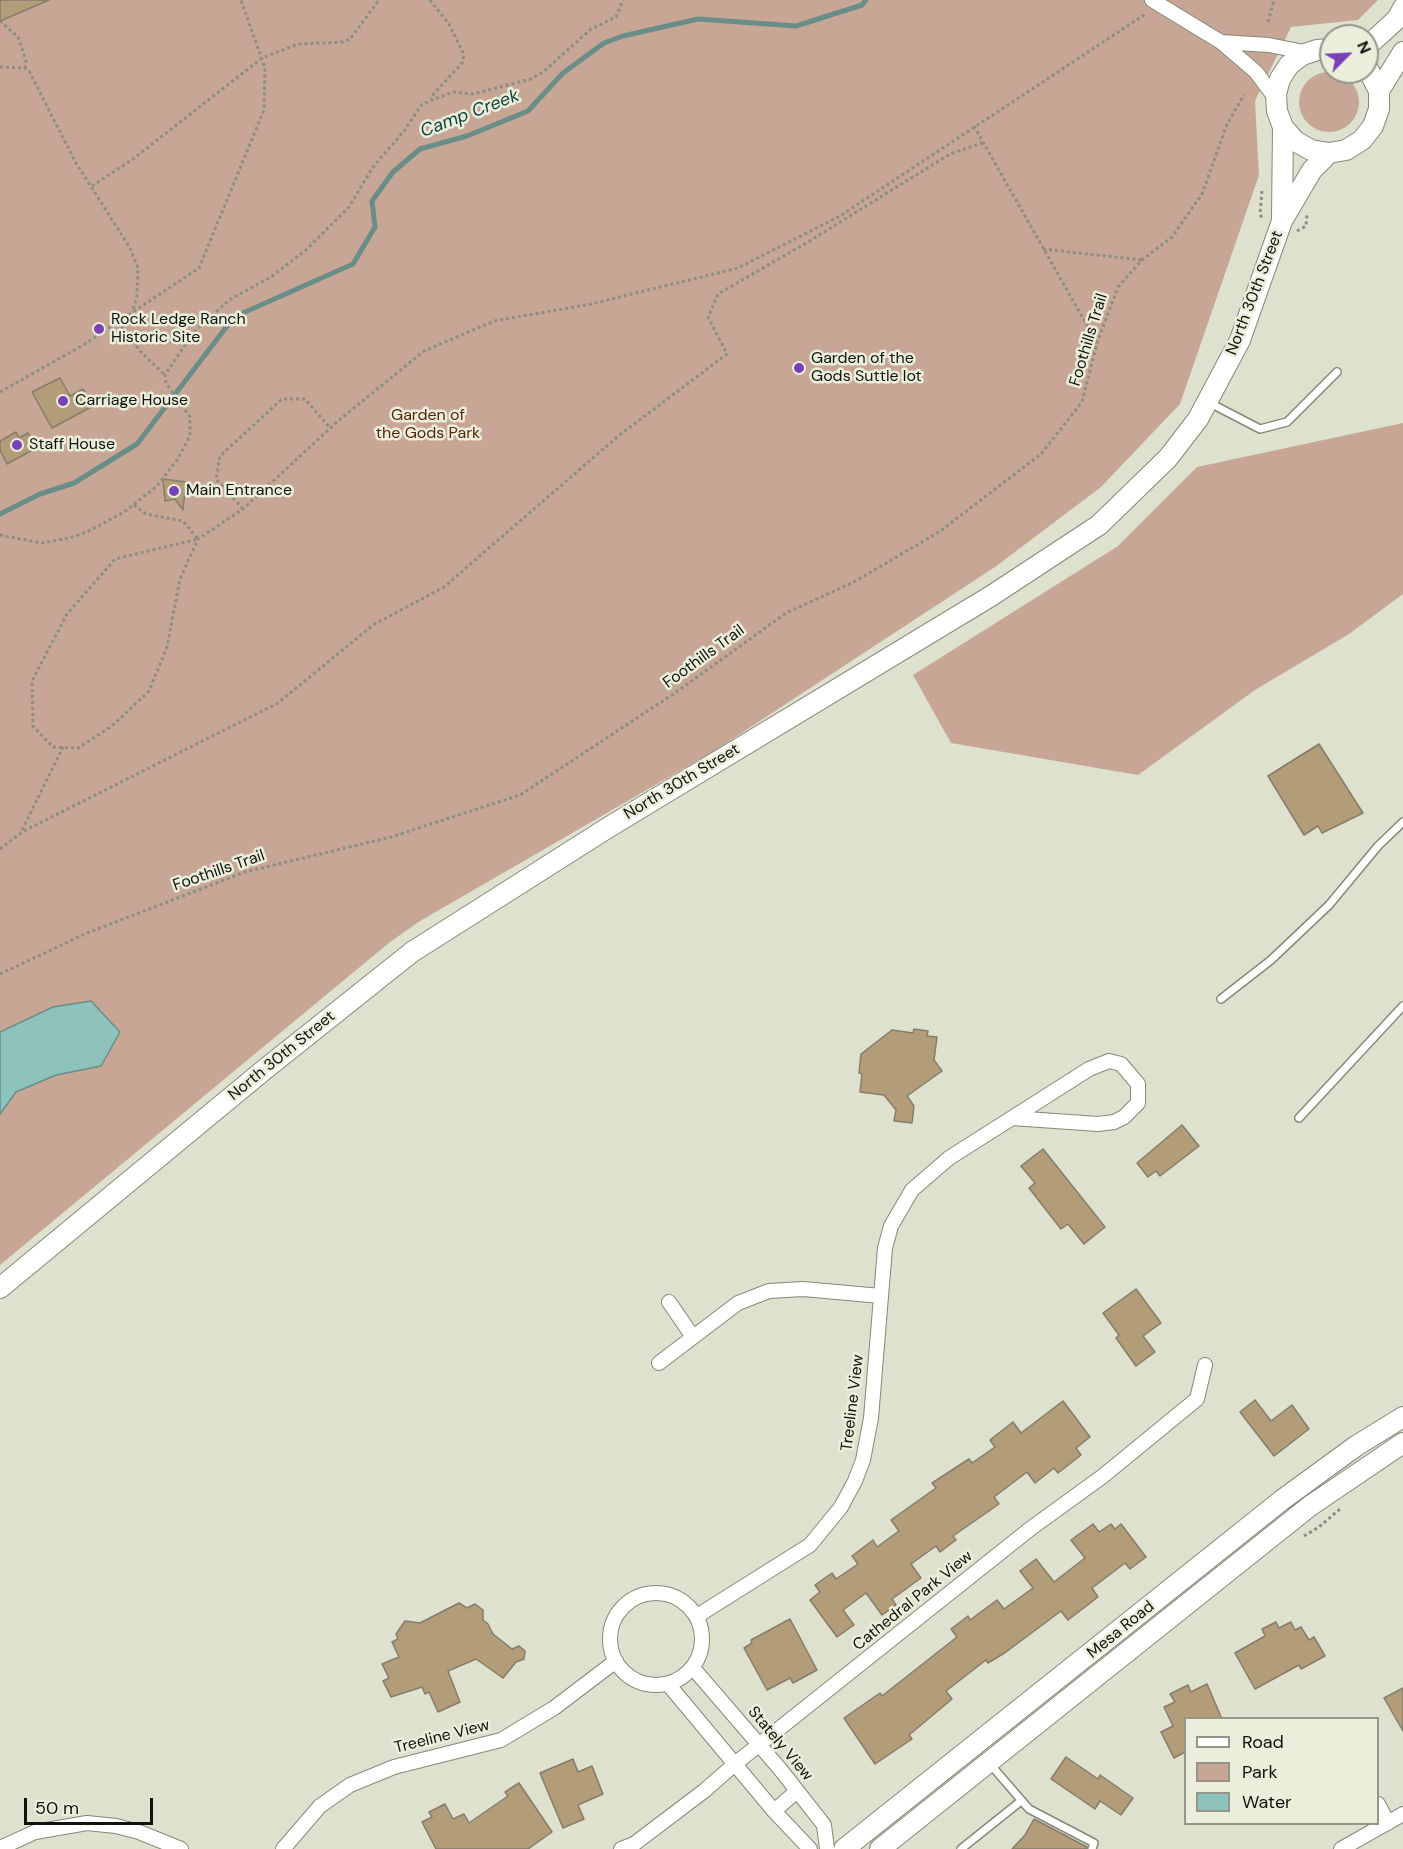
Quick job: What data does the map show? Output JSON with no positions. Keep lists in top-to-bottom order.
{
  "streets": {
    "main road": ["North 30th Street", "Mesa Road"],
    "street": ["Treeline View", "Cathedral Park View", "Stately View"],
    "path": ["Foothills Trail"]
  },
  "crossings": [
    ["Treeline View", "Stately View"],
    ["Cathedral Park View", "Stately View"]
  ],
  "water": ["Camp Creek"],
  "parks": ["Garden of the Gods Park"],
  "places": [
    "Rock Ledge Ranch Historic Site",
    "Garden of the Gods Suttle lot",
    "Carriage House",
    "Staff House",
    "Main Entrance"
  ],
  "legend": ["Road", "Park", "Water"],
  "scale_bar": "50 m",
  "north": "top right"
}
